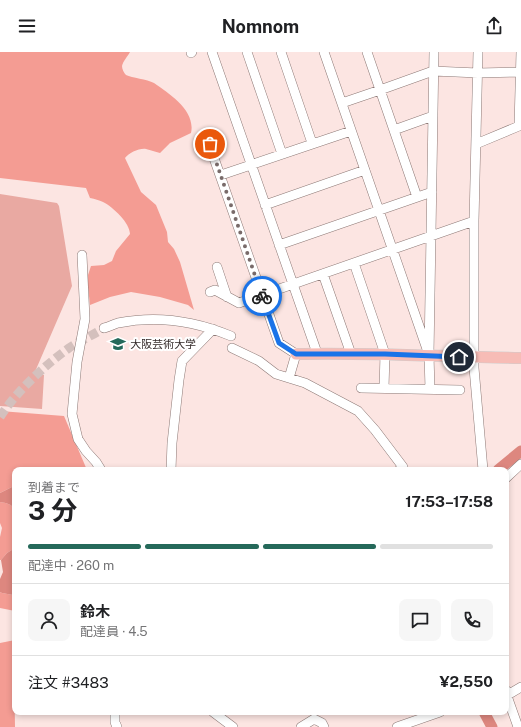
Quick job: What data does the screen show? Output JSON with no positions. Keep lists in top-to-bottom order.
{
  "places": {
    "school or university": ["大阪芸術大学"]
  },
  "page": {
    "header": "Nomnom",
    "heading": ["3 分", "到着まで", "17:53–17:58"],
    "panel": [
      "鈴木",
      "配達員 · 4.5",
      "注文 #3483",
      "¥2,550"
    ],
    "bar": "配達中 · 260 m"
  }
}
